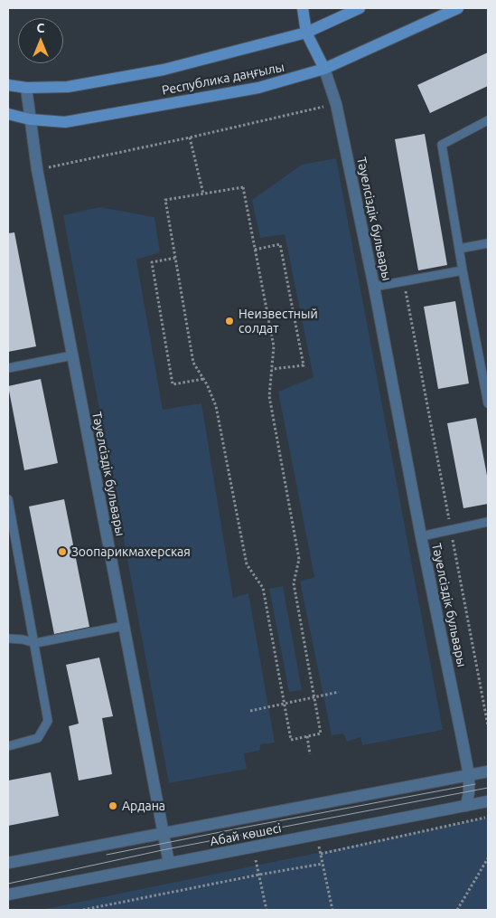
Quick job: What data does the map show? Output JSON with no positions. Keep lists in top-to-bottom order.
{
  "streets": {
    "main road": ["Республика даңғылы"],
    "street": ["Тәуелсіздік бульвары", "Абай көшесі"]
  },
  "crossings": [
    ["Республика даңғылы", "Тәуелсіздік бульвары"],
    ["Тәуелсіздік бульвары", "Абай көшесі"]
  ],
  "places": ["Неизвестный солдат", "Зоопарикмахерская", "Ардана"],
  "north": "top"
}
